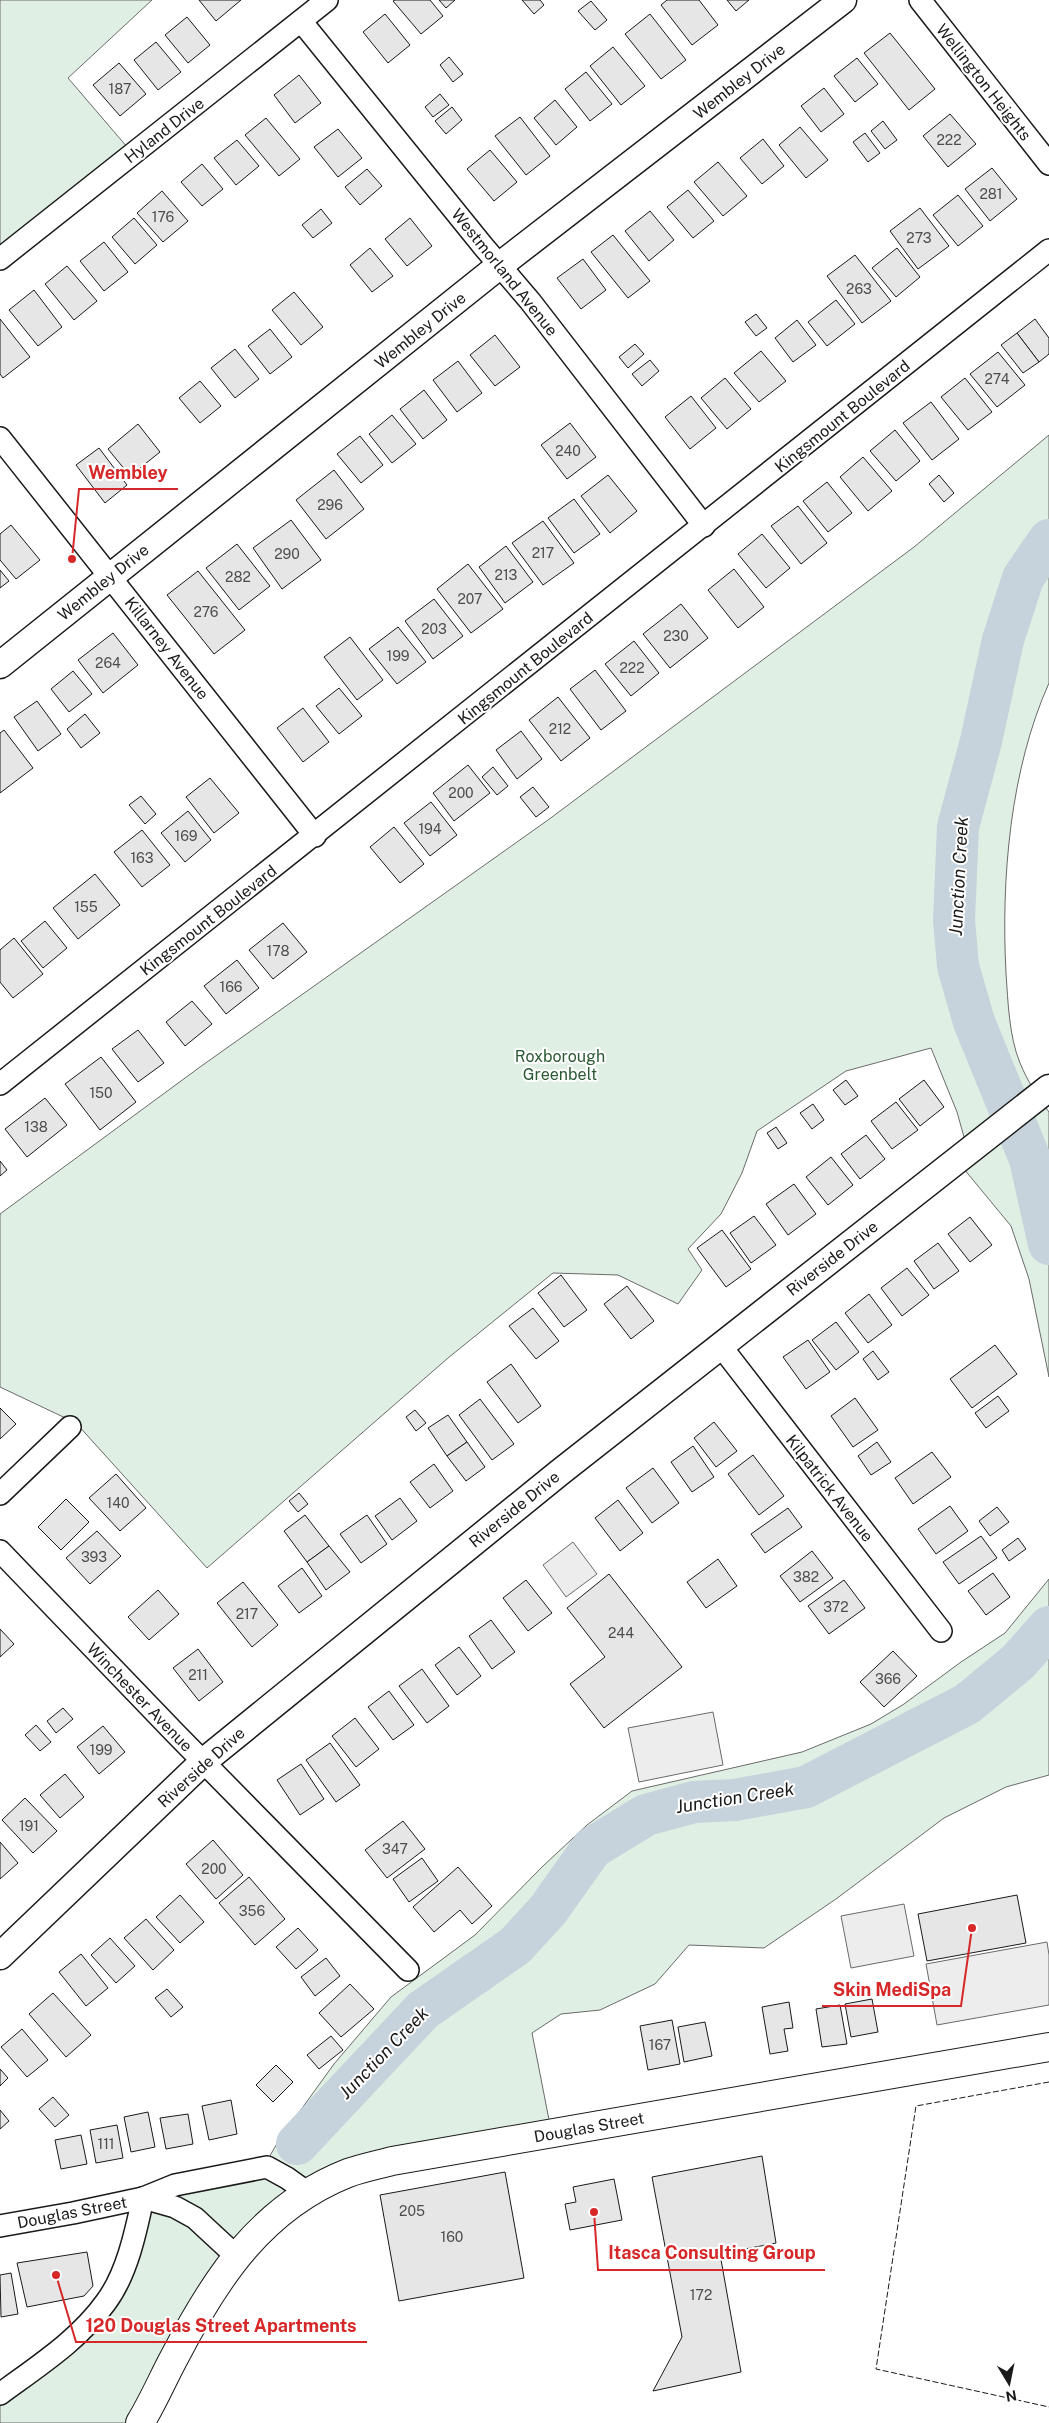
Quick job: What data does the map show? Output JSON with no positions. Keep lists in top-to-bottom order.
{
  "streets": {
    "main road": ["Douglas Street"],
    "street": [
      "Wembley Drive",
      "Wellington Heights",
      "Hyland Drive",
      "Westmorland Avenue",
      "Kingsmount Boulevard",
      "Killarney Avenue",
      "Riverside Drive",
      "Kilpatrick Avenue",
      "Winchester Avenue"
    ]
  },
  "crossings": [
    ["Wembley Drive", "Westmorland Avenue"],
    ["Wembley Drive", "Killarney Avenue"],
    ["Hyland Drive", "Westmorland Avenue"],
    ["Westmorland Avenue", "Kingsmount Boulevard"],
    ["Kingsmount Boulevard", "Killarney Avenue"],
    ["Riverside Drive", "Kilpatrick Avenue"],
    ["Riverside Drive", "Winchester Avenue"]
  ],
  "water": ["Junction Creek"],
  "parks": ["Roxborough Greenbelt"],
  "places": [
    "Wembley",
    "Skin MediSpa",
    "Itasca Consulting Group",
    "120 Douglas Street Apartments"
  ],
  "house_numbers": [
    "187",
    "222",
    "281",
    "176",
    "273",
    "263",
    "274",
    "240",
    "296",
    "217",
    "290",
    "213",
    "282",
    "207",
    "276",
    "203",
    "230",
    "199",
    "264",
    "222",
    "212",
    "200",
    "194",
    "169",
    "163",
    "155",
    "178",
    "166",
    "150",
    "138",
    "140",
    "393",
    "382",
    "372",
    "217",
    "244",
    "211",
    "366",
    "199",
    "191",
    "347",
    "200",
    "356",
    "167",
    "111",
    "205",
    "160",
    "172"
  ],
  "north": "bottom"
}
